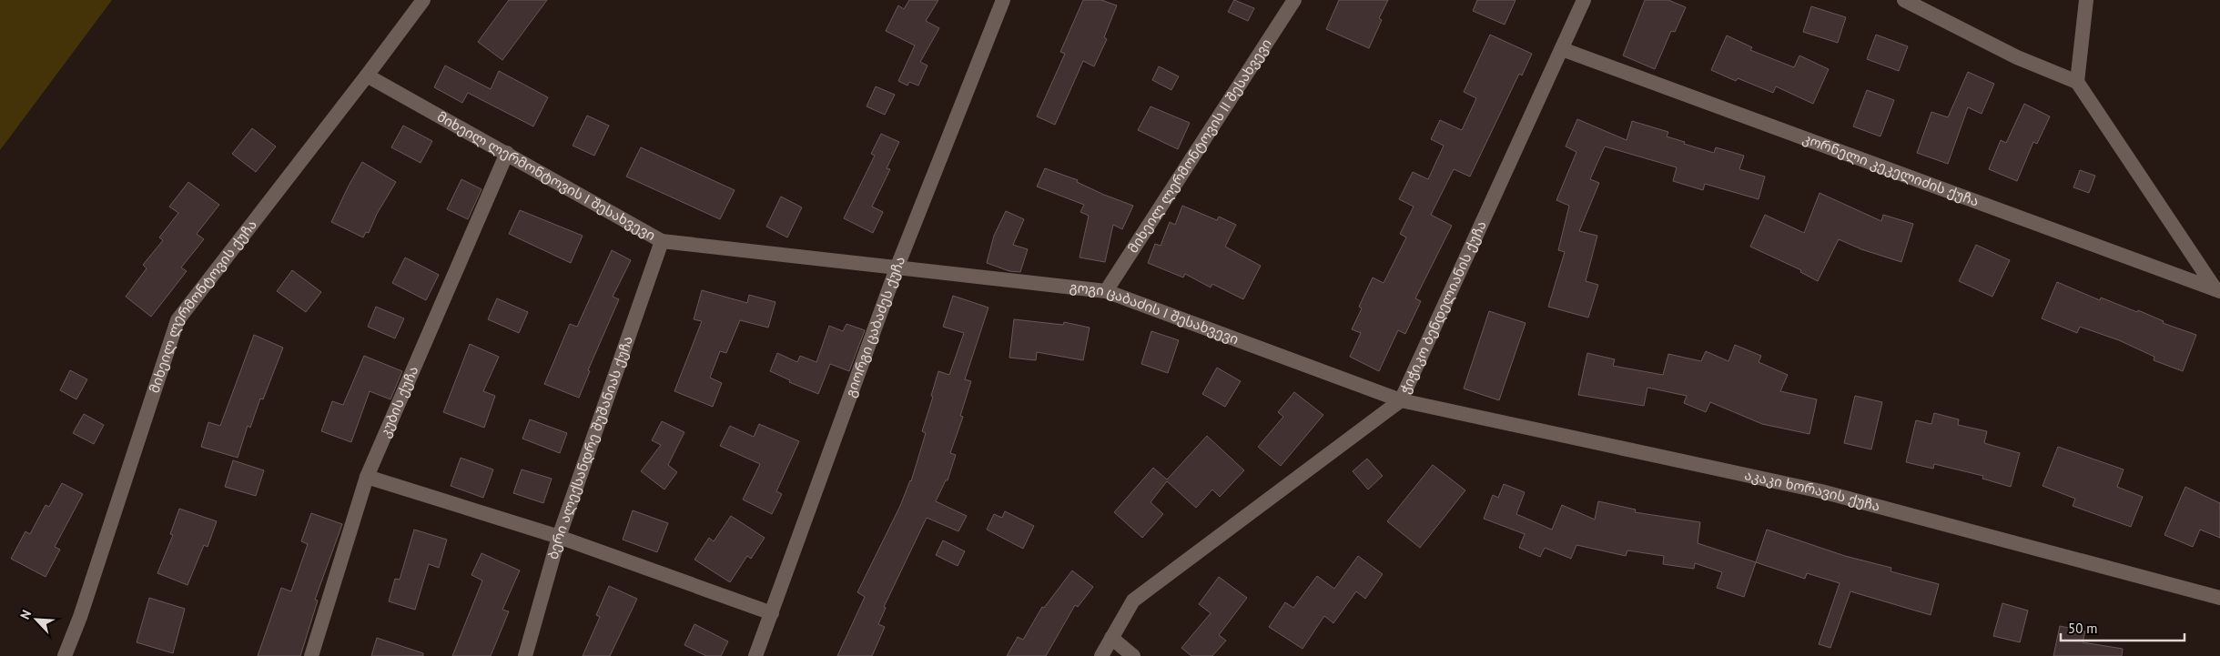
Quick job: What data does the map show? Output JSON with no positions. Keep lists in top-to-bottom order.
{
  "streets": {
    "street": [
      "მიხეილ ლერმონტოვის II შესახვევი",
      "კორნელი კეკელიძის ქუჩა",
      "მიხეილ ლერმონტოვის I შესახვევი",
      "ჭიჭიკო ბენდელიანის ქუჩა",
      "მიხეილ ლერმონტოვის ქუჩა",
      "გოგი ცაბაძის I შესახვევი",
      "გიორგი ცაბაძეს ქუჩა",
      "კუბის ქუჩა",
      "ბერი ალექსანდრე შუშანიას ქუჩა",
      "აკაკი ხორავის ქუჩა"
    ]
  },
  "crossings": [
    ["მიხეილ ლერმონტოვის II შესახვევი", "გოგი ცაბაძის I შესახვევი"],
    ["კორნელი კეკელიძის ქუჩა", "ჭიჭიკო ბენდელიანის ქუჩა"],
    ["მიხეილ ლერმონტოვის I შესახვევი", "მიხეილ ლერმონტოვის ქუჩა"],
    ["მიხეილ ლერმონტოვის I შესახვევი", "გოგი ცაბაძის I შესახვევი"],
    ["მიხეილ ლერმონტოვის I შესახვევი", "გიორგი ცაბაძეს ქუჩა"],
    ["მიხეილ ლერმონტოვის I შესახვევი", "კუბის ქუჩა"],
    ["მიხეილ ლერმონტოვის I შესახვევი", "ბერი ალექსანდრე შუშანიას ქუჩა"],
    ["ჭიჭიკო ბენდელიანის ქუჩა", "გოგი ცაბაძის I შესახვევი"],
    ["ჭიჭიკო ბენდელიანის ქუჩა", "აკაკი ხორავის ქუჩა"],
    ["გოგი ცაბაძის I შესახვევი", "გიორგი ცაბაძეს ქუჩა"],
    ["გოგი ცაბაძის I შესახვევი", "აკაკი ხორავის ქუჩა"]
  ],
  "scale_bar": "50 m",
  "north": "top left"
}
